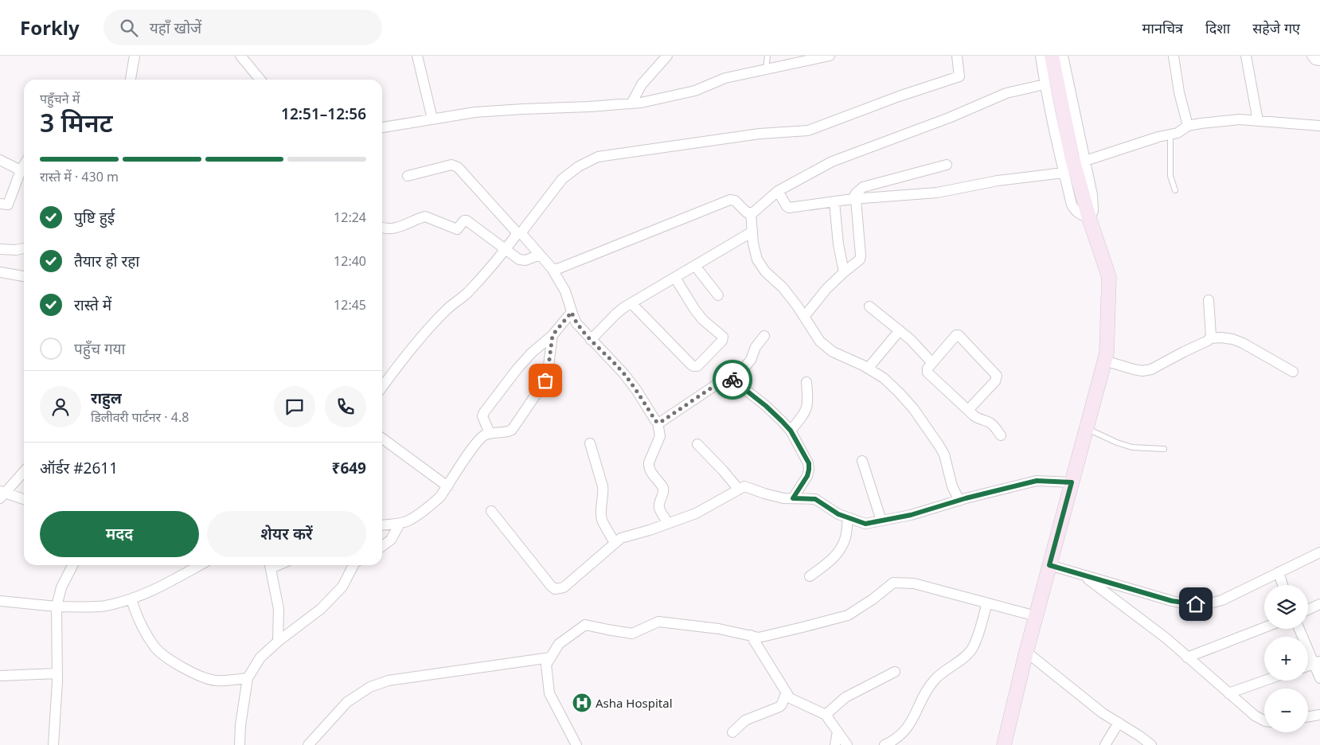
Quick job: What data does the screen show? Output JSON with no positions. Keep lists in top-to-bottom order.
{
  "places": {
    "hospital": ["Asha Hospital"]
  },
  "page": {
    "header": "Forkly",
    "search": "यहाँ खोजें",
    "nav": ["मानचित्र", "दिशा", "सहेजे गए"],
    "heading": ["3 मिनट", "पहुँचने में", "12:51–12:56"],
    "panel": [
      "राहुल",
      "डिलीवरी पार्टनर · 4.8",
      "ऑर्डर #2611",
      "₹649"
    ],
    "bar": "रास्ते में · 430 m",
    "list": [
      ["पुष्टि हुई", "12:24"],
      ["तैयार हो रहा", "12:40"],
      ["रास्ते में", "12:45"],
      "पहुँच गया"
    ],
    "buttons": ["मदद", "शेयर करें"],
    "map_buttons": ["+", "−"]
  }
}
